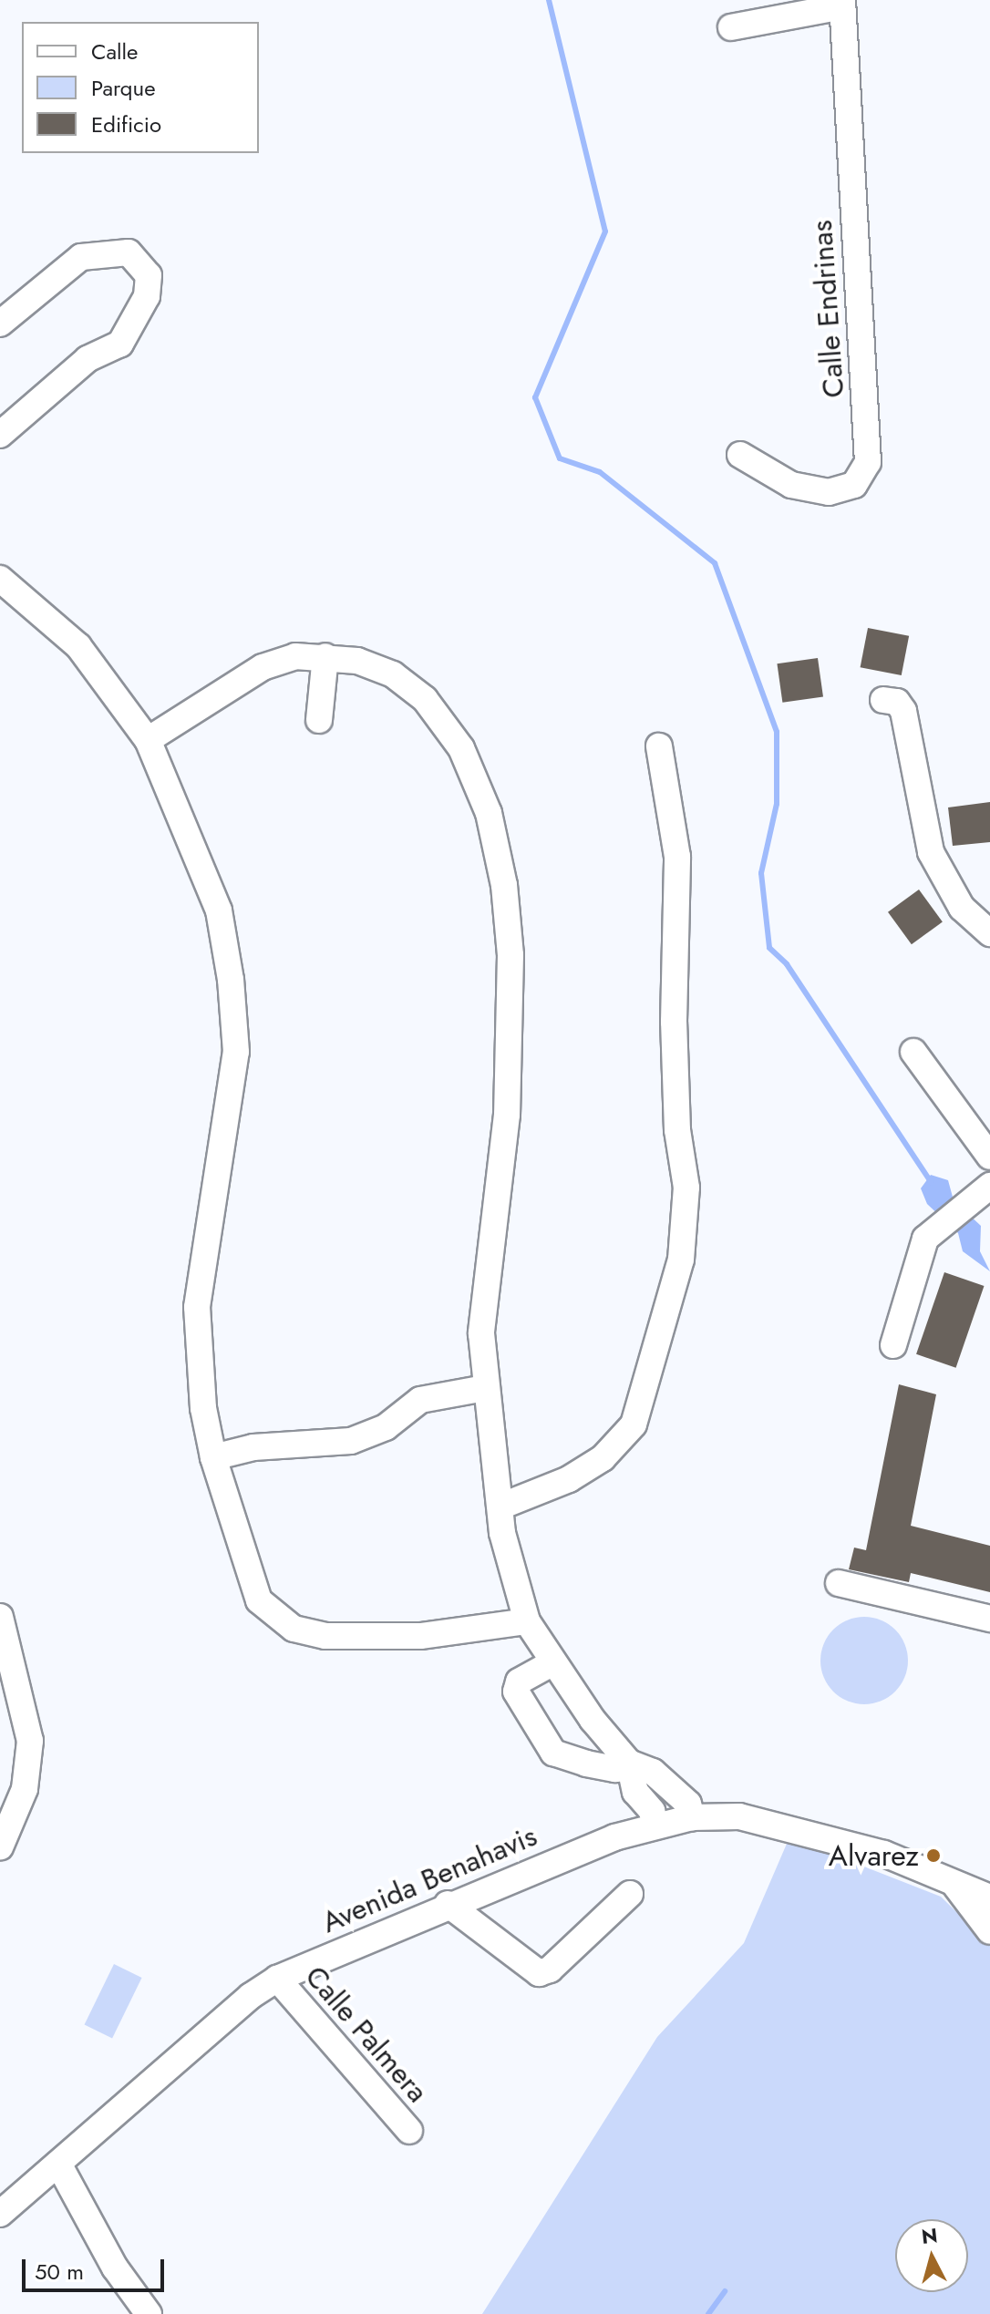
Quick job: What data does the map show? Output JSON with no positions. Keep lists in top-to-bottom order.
{
  "streets": {
    "street": ["Calle Endrinas", "Avenida Benahavis", "Calle Palmera"]
  },
  "crossings": [
    ["Avenida Benahavis", "Calle Palmera"]
  ],
  "places": ["Alvarez"],
  "legend": ["Calle", "Parque", "Edificio"],
  "scale_bar": "50 m",
  "north": "top"
}
